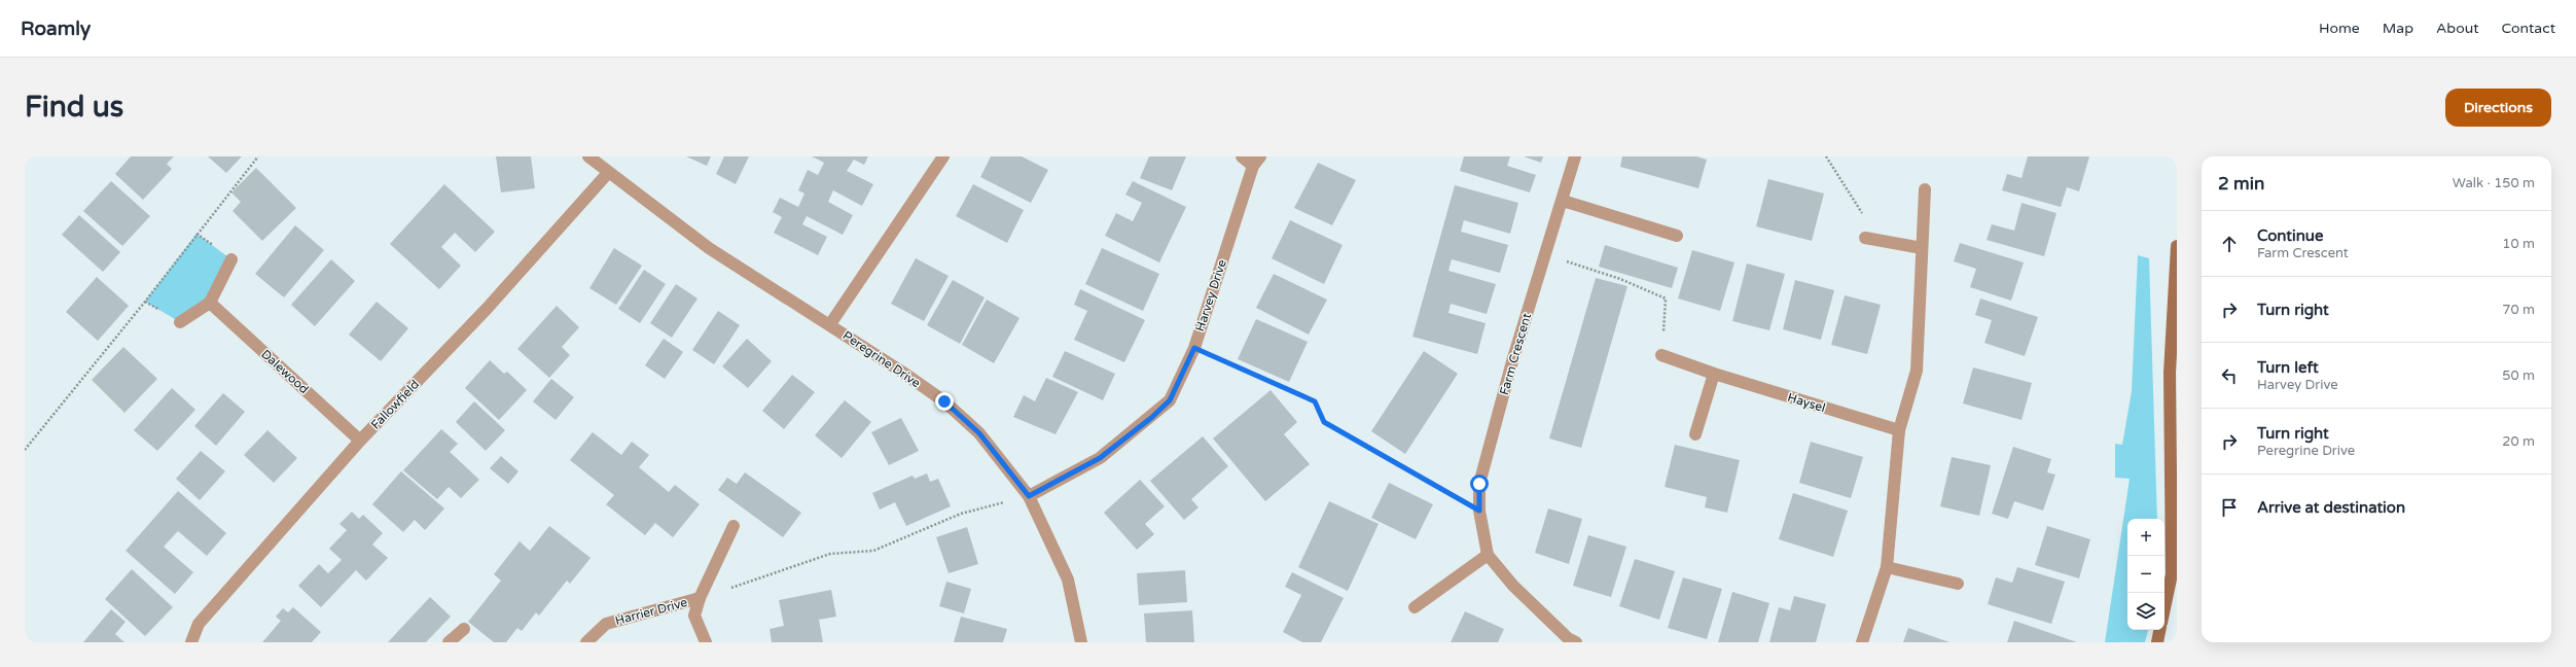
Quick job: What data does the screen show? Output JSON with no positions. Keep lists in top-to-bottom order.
{
  "streets": {
    "street": [
      "Harvey Drive",
      "Farm Crescent",
      "Peregrine Drive",
      "Dalewood",
      "Haysel",
      "Fallowfield",
      "Harrier Drive"
    ]
  },
  "crossings": [
    ["Harvey Drive", "Peregrine Drive"],
    ["Peregrine Drive", "Fallowfield"],
    ["Dalewood", "Fallowfield"]
  ],
  "page": {
    "header": "Roamly",
    "nav": [
      "Home",
      "Map",
      "About",
      "Contact"
    ],
    "buttons": "Directions",
    "title": "Find us",
    "heading": ["2 min", "Walk · 150 m"],
    "list": [
      ["Continue", "Farm Crescent", "10 m"],
      ["Turn right", "70 m"],
      ["Turn left", "Harvey Drive", "50 m"],
      ["Turn right", "Peregrine Drive", "20 m"],
      "Arrive at destination"
    ],
    "map_buttons": ["+", "−"]
  }
}
